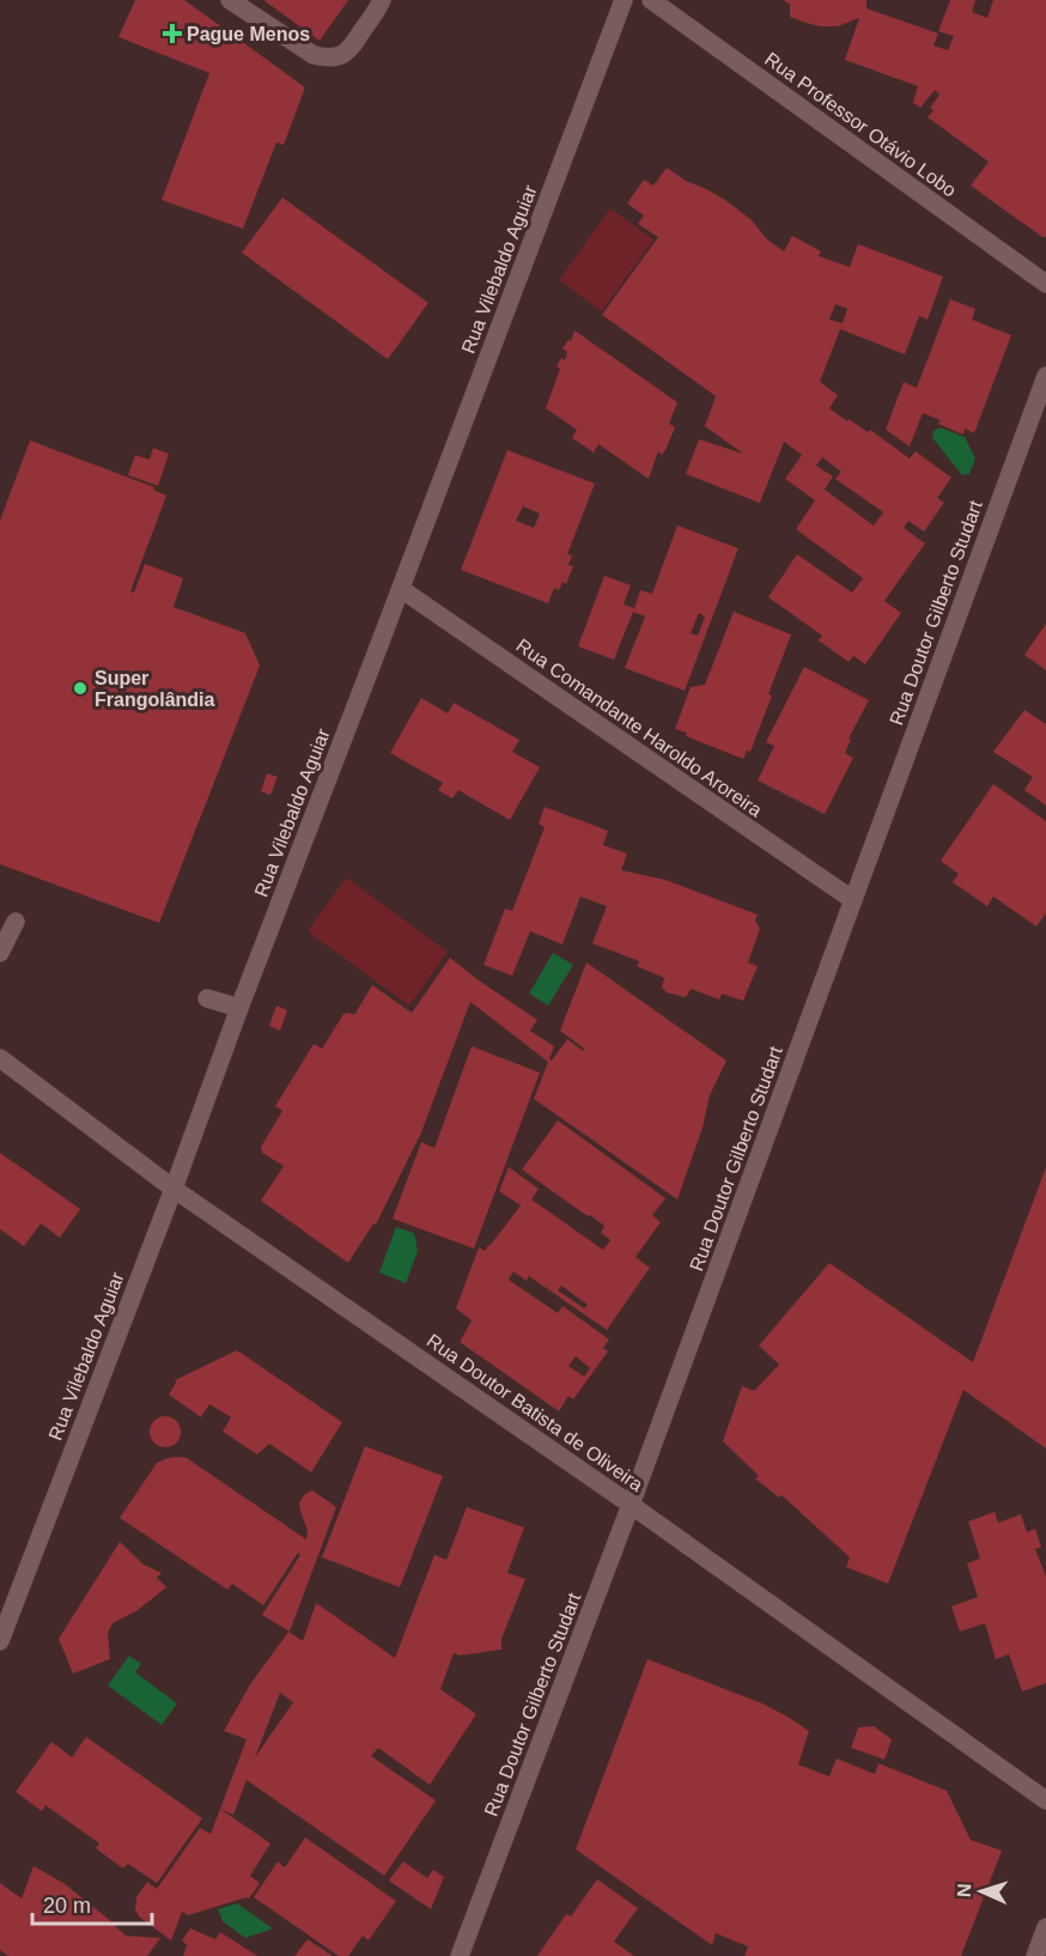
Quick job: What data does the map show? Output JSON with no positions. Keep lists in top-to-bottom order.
{
  "streets": {
    "street": [
      "Rua Professor Otávio Lobo",
      "Rua Vilebaldo Aguiar",
      "Rua Doutor Gilberto Studart",
      "Rua Comandante Haroldo Aroreira",
      "Rua Doutor Batista de Oliveira"
    ]
  },
  "crossings": [
    ["Rua Vilebaldo Aguiar", "Rua Comandante Haroldo Aroreira"],
    ["Rua Vilebaldo Aguiar", "Rua Doutor Batista de Oliveira"],
    ["Rua Doutor Gilberto Studart", "Rua Comandante Haroldo Aroreira"],
    ["Rua Doutor Gilberto Studart", "Rua Doutor Batista de Oliveira"]
  ],
  "places": {
    "health": ["Pague Menos"],
    "other": ["Super Frangolândia"]
  },
  "scale_bar": "20 m",
  "north": "left"
}
